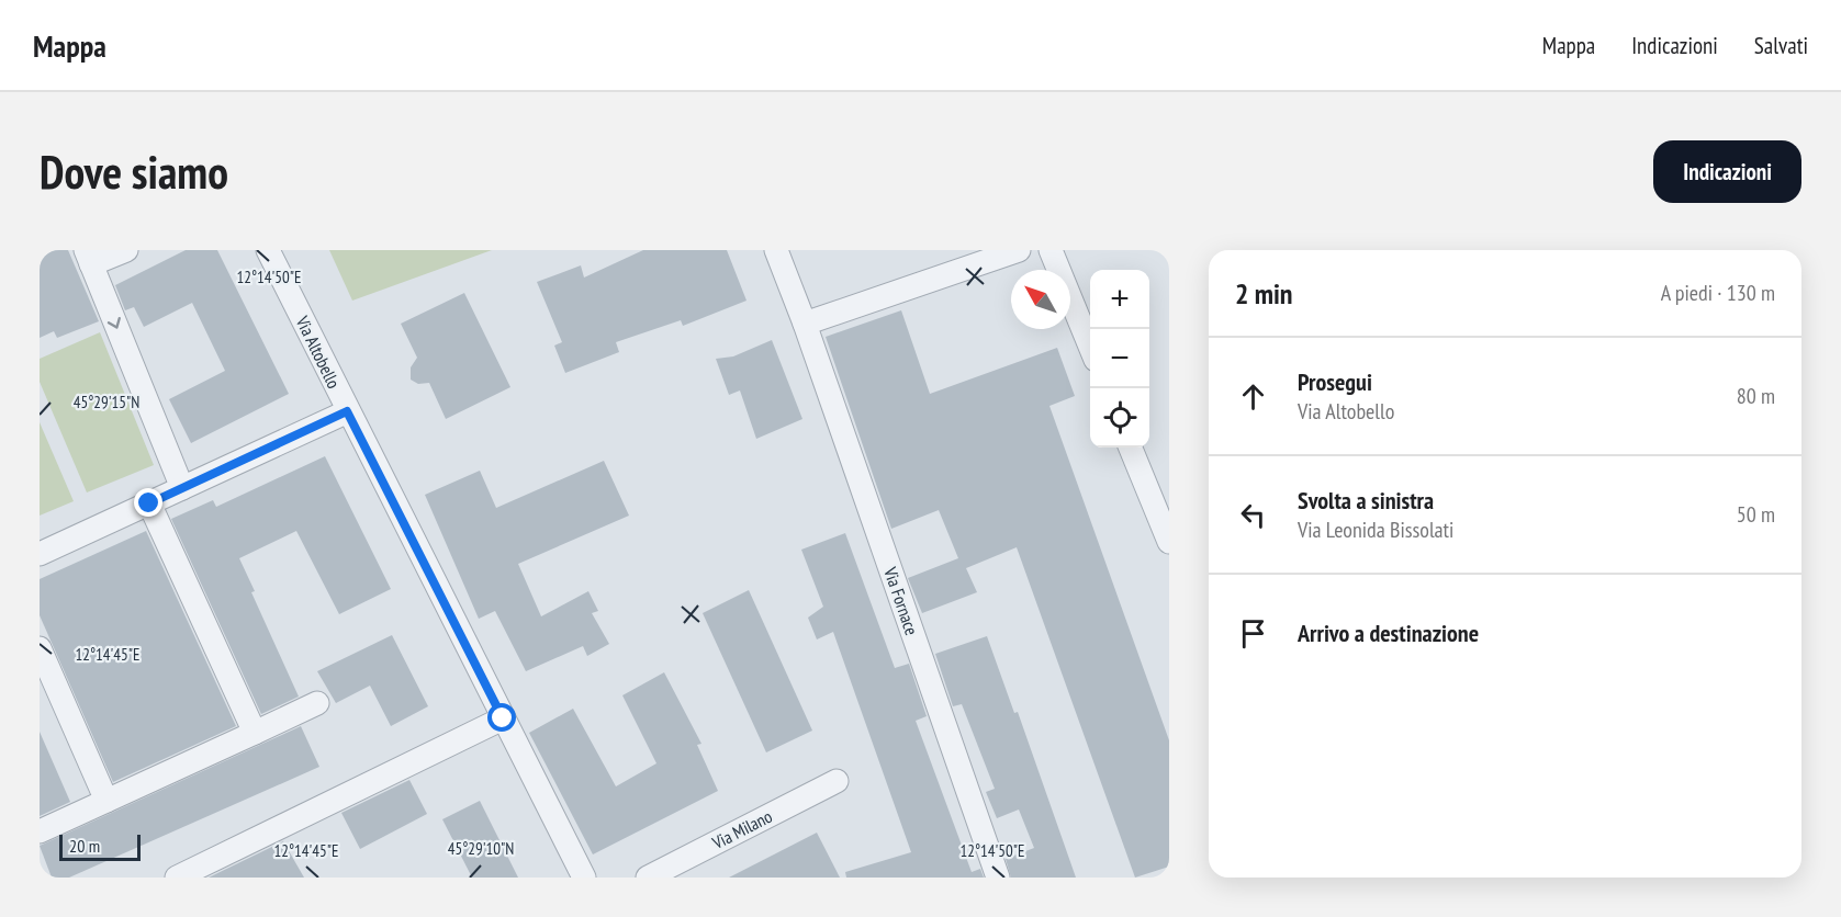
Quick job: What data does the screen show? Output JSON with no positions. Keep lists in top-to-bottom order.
{
  "streets": {
    "street": ["Via Altobello", "Via Fornace", "Via Milano"]
  },
  "scale_bar": "20 m",
  "north": "top left",
  "page": {
    "header": "Mappa",
    "nav": ["Mappa", "Indicazioni", "Salvati"],
    "buttons": "Indicazioni",
    "title": "Dove siamo",
    "heading": ["2 min", "A piedi · 130 m"],
    "map_buttons": ["+", "−"],
    "list": [
      ["Prosegui", "Via Altobello", "80 m"],
      ["Svolta a sinistra", "Via Leonida Bissolati", "50 m"],
      "Arrivo a destinazione"
    ],
    "scale": "20 m"
  },
  "coordinates": [
    "12°14'50\"E",
    "45°29'15\"N",
    "12°14'45\"E",
    "45°29'10\"N"
  ]
}
